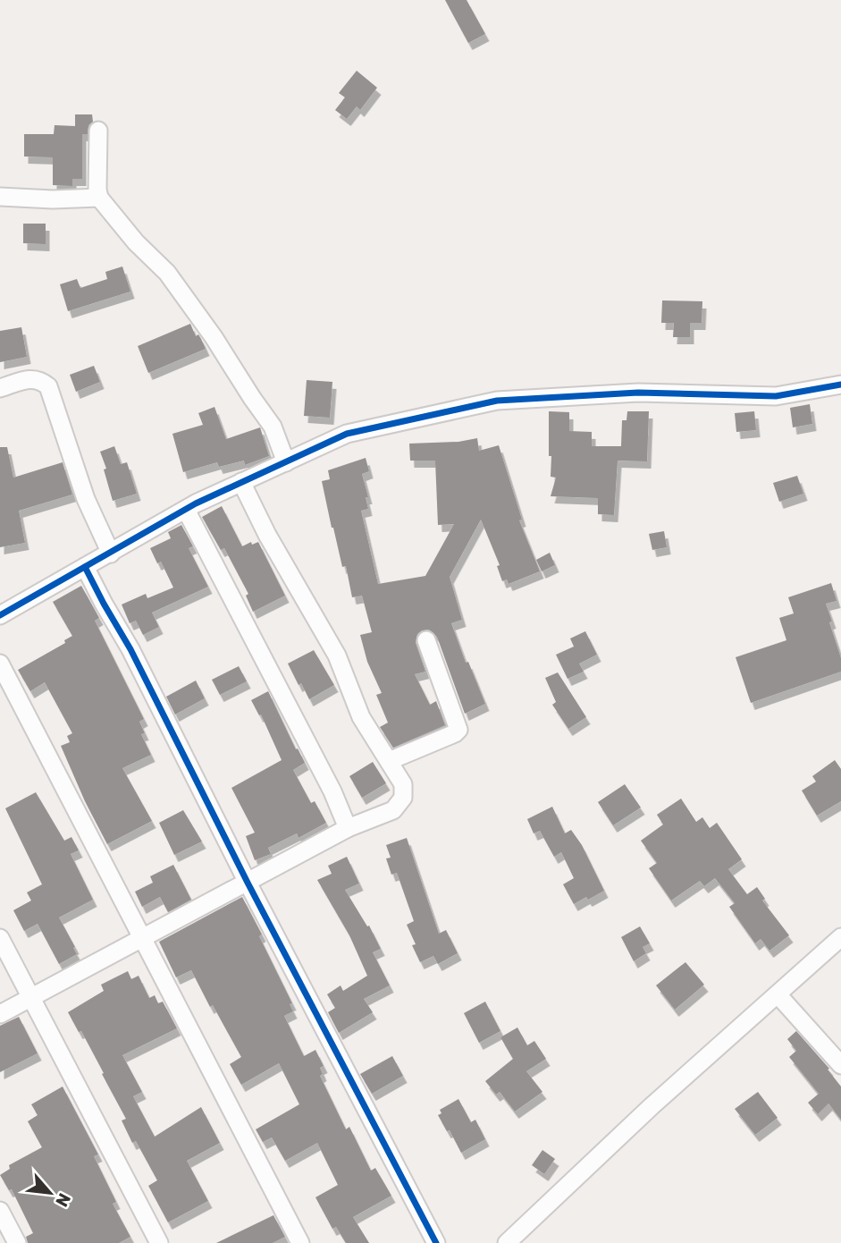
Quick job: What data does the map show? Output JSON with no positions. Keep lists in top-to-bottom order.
{
  "north": "bottom right"
}
